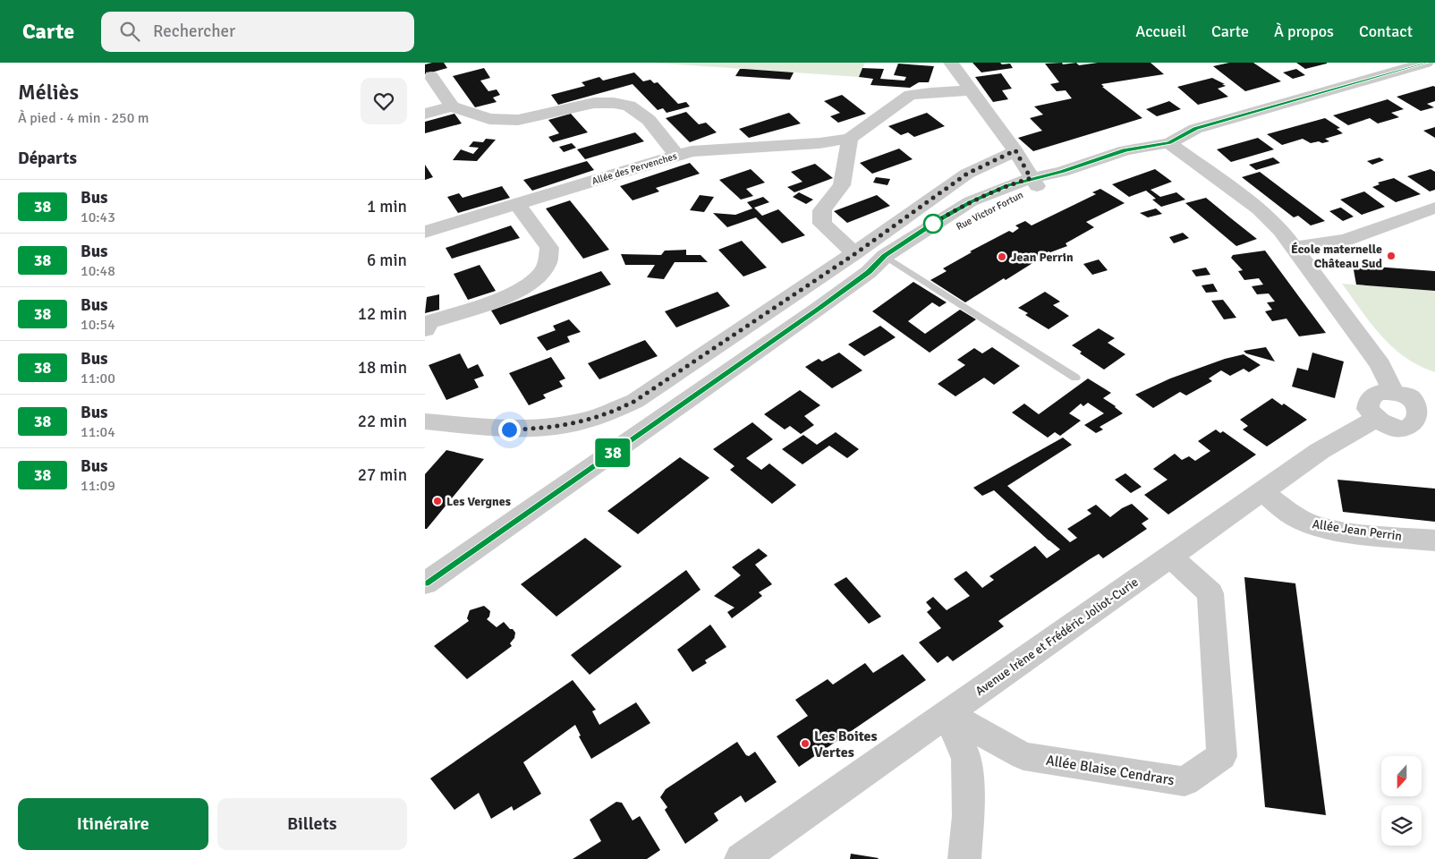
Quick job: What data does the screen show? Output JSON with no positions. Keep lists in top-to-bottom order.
{
  "streets": {
    "street": [
      "Allée des Pervenches",
      "Rue Victor Fortun",
      "Allée Jean Perrin",
      "Avenue Irène et Frédéric Joliot-Curie",
      "Allée Blaise Cendrars"
    ]
  },
  "crossings": [
    ["Allée Jean Perrin", "Avenue Irène et Frédéric Joliot-Curie"],
    ["Avenue Irène et Frédéric Joliot-Curie", "Allée Blaise Cendrars"]
  ],
  "places": [
    "École maternelle Château Sud",
    "Jean Perrin",
    "Les Vergnes",
    "Les Boites Vertes"
  ],
  "lines": ["bus line 38"],
  "north": "bottom",
  "page": {
    "header": "Carte",
    "search": "Rechercher",
    "nav": [
      "Accueil",
      "Carte",
      "À propos",
      "Contact"
    ],
    "heading": [
      ["Méliès", "À pied · 4 min · 250 m"],
      "Départs"
    ],
    "on_map": "38",
    "list": [
      {
        "mark": "38",
        "name": "Bus",
        "note": "10:43",
        "value": "1 min"
      },
      {
        "mark": "38",
        "name": "Bus",
        "note": "10:48",
        "value": "6 min"
      },
      {
        "mark": "38",
        "name": "Bus",
        "note": "10:54",
        "value": "12 min"
      },
      {
        "mark": "38",
        "name": "Bus",
        "note": "11:00",
        "value": "18 min"
      },
      {
        "mark": "38",
        "name": "Bus",
        "note": "11:04",
        "value": "22 min"
      },
      {
        "mark": "38",
        "name": "Bus",
        "note": "11:09",
        "value": "27 min"
      }
    ],
    "buttons": ["Itinéraire", "Billets"]
  }
}
